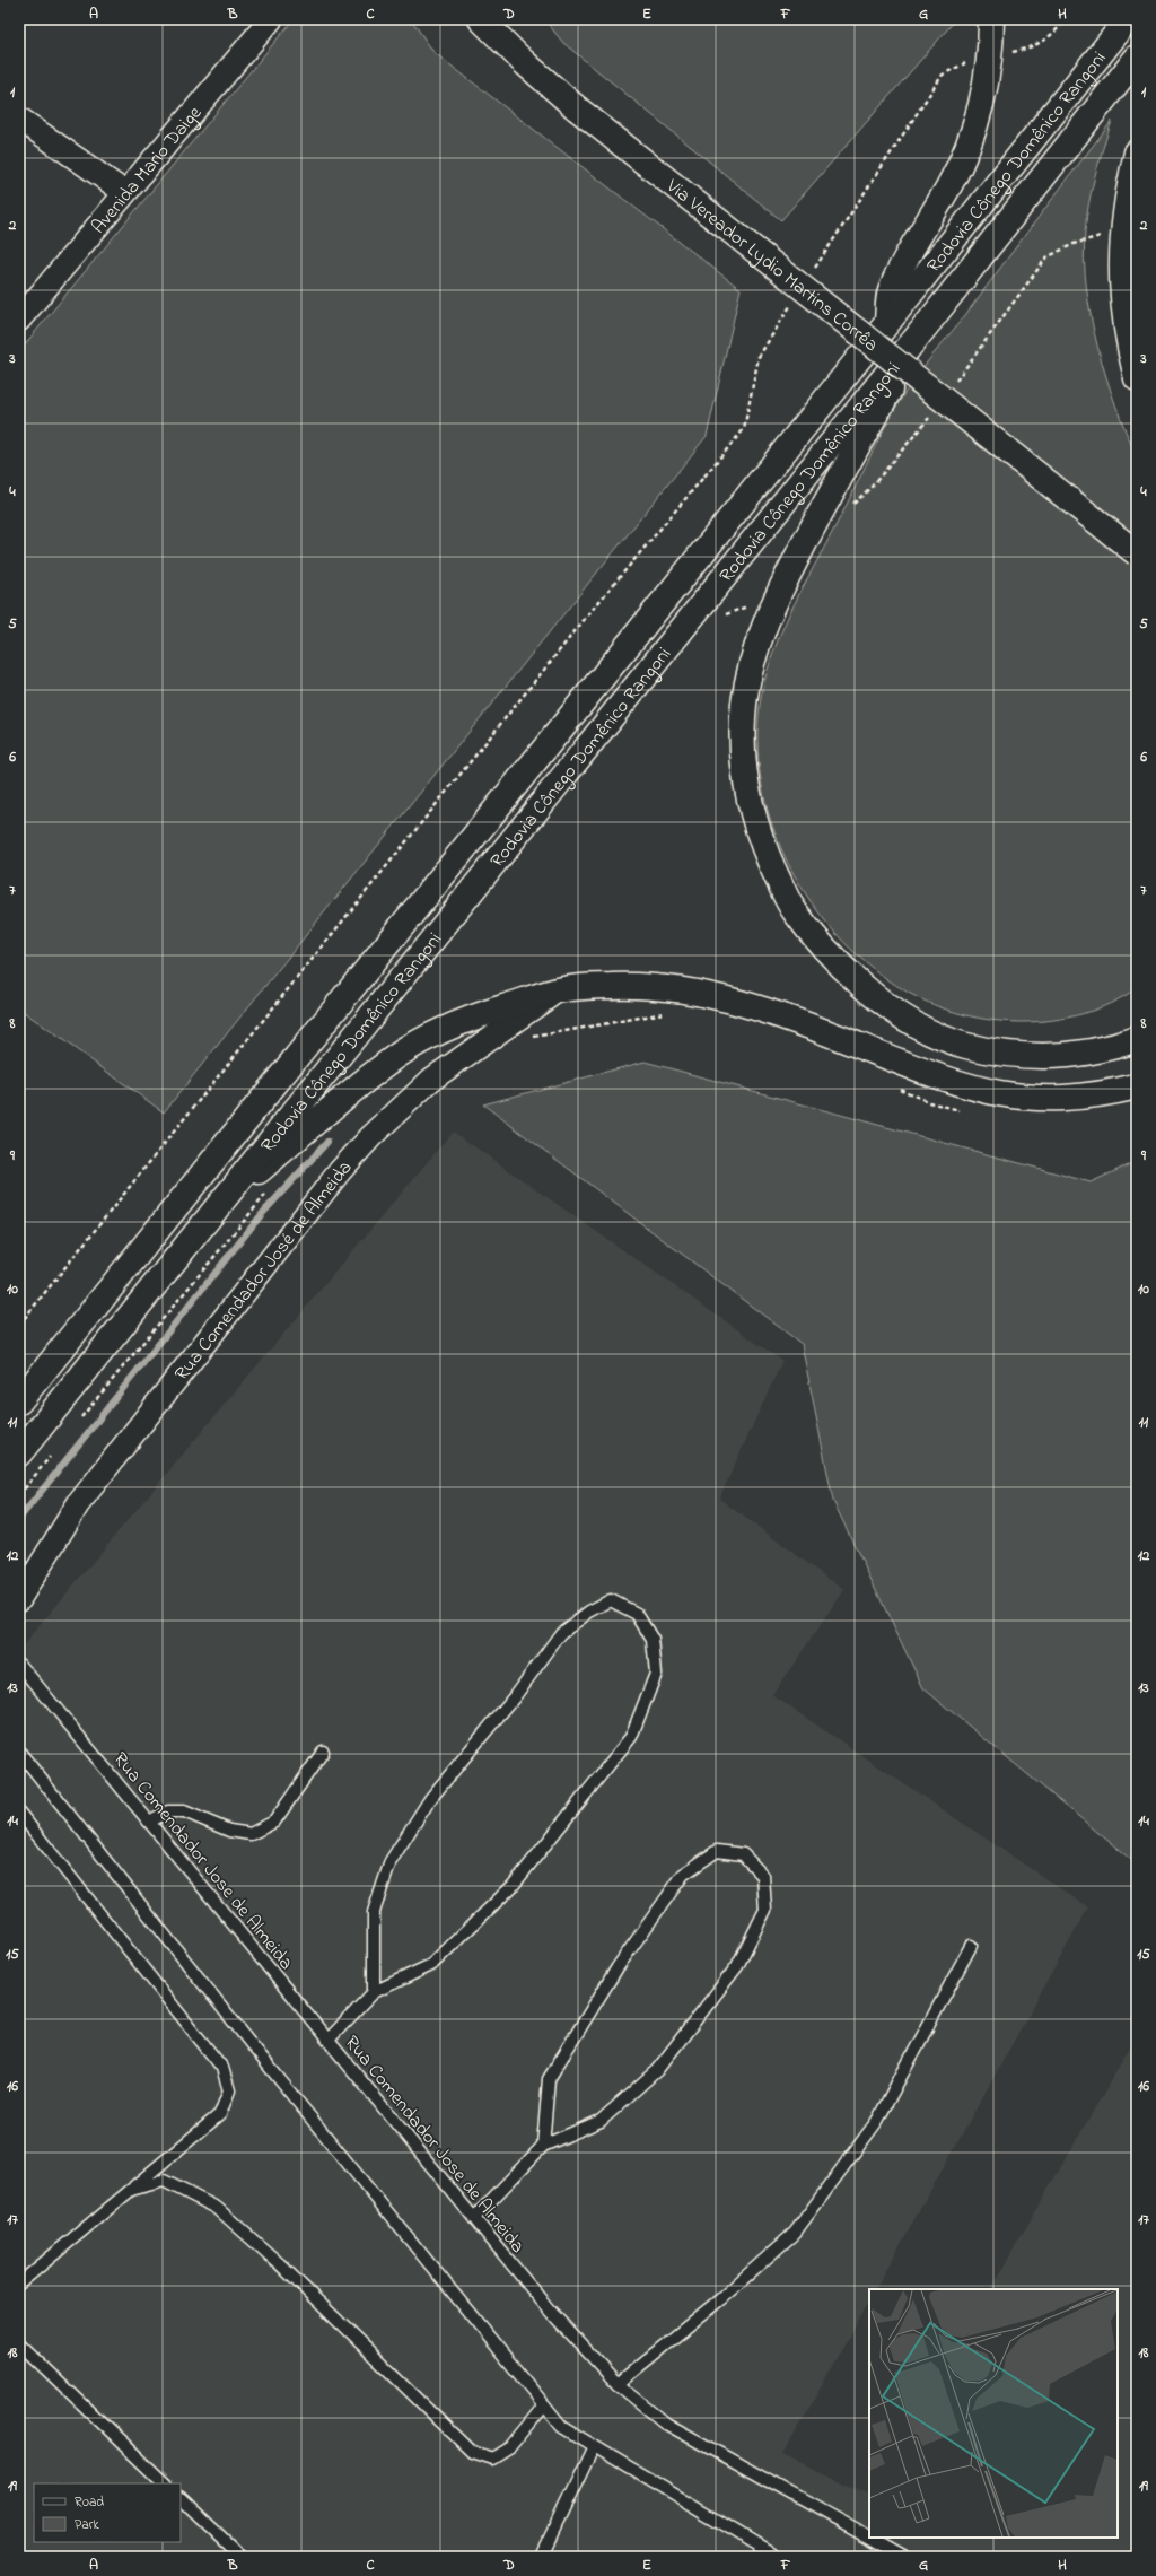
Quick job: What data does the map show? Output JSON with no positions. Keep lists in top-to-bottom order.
{
  "streets": {
    "main road": ["Rodovia Cônego Domênico Rangoni", "Via Vereador Lydio Martins Corrêa"],
    "street": ["Avenida Mario Daige", "Rua Comendador José de Almeida"],
    "lane": ["Rua Comendador Jose de Almeida"]
  },
  "legend": ["Road", "Park"],
  "grid": {
    "columns": [
      "A",
      "B",
      "C",
      "D",
      "E",
      "F",
      "G",
      "H"
    ],
    "rows": [
      "1",
      "2",
      "3",
      "4",
      "5",
      "6",
      "7",
      "8",
      "9",
      "10",
      "11",
      "12",
      "13",
      "14",
      "15",
      "16",
      "17",
      "18",
      "19"
    ]
  }
}
